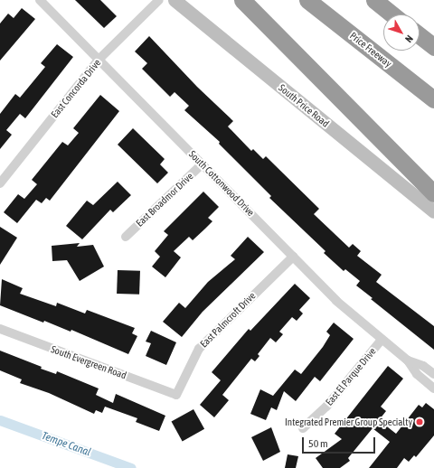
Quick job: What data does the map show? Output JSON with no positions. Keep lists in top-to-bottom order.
{
  "streets": {
    "highway": ["Price Freeway"],
    "main road": ["South Price Road"],
    "street": [
      "East Concorda Drive",
      "South Cottonwood Drive",
      "East Broadmor Drive",
      "East Palmcroft Drive",
      "South Evergreen Road",
      "East El Parque Drive"
    ]
  },
  "crossings": [
    ["East Concorda Drive", "South Cottonwood Drive"],
    ["South Cottonwood Drive", "East Broadmor Drive"],
    ["South Cottonwood Drive", "East Palmcroft Drive"],
    ["South Cottonwood Drive", "East El Parque Drive"],
    ["East Palmcroft Drive", "South Evergreen Road"]
  ],
  "water": ["Tempe Canal"],
  "places": ["Integrated Premier Group Specialty"],
  "scale_bar": "50 m",
  "north": "bottom right"
}
